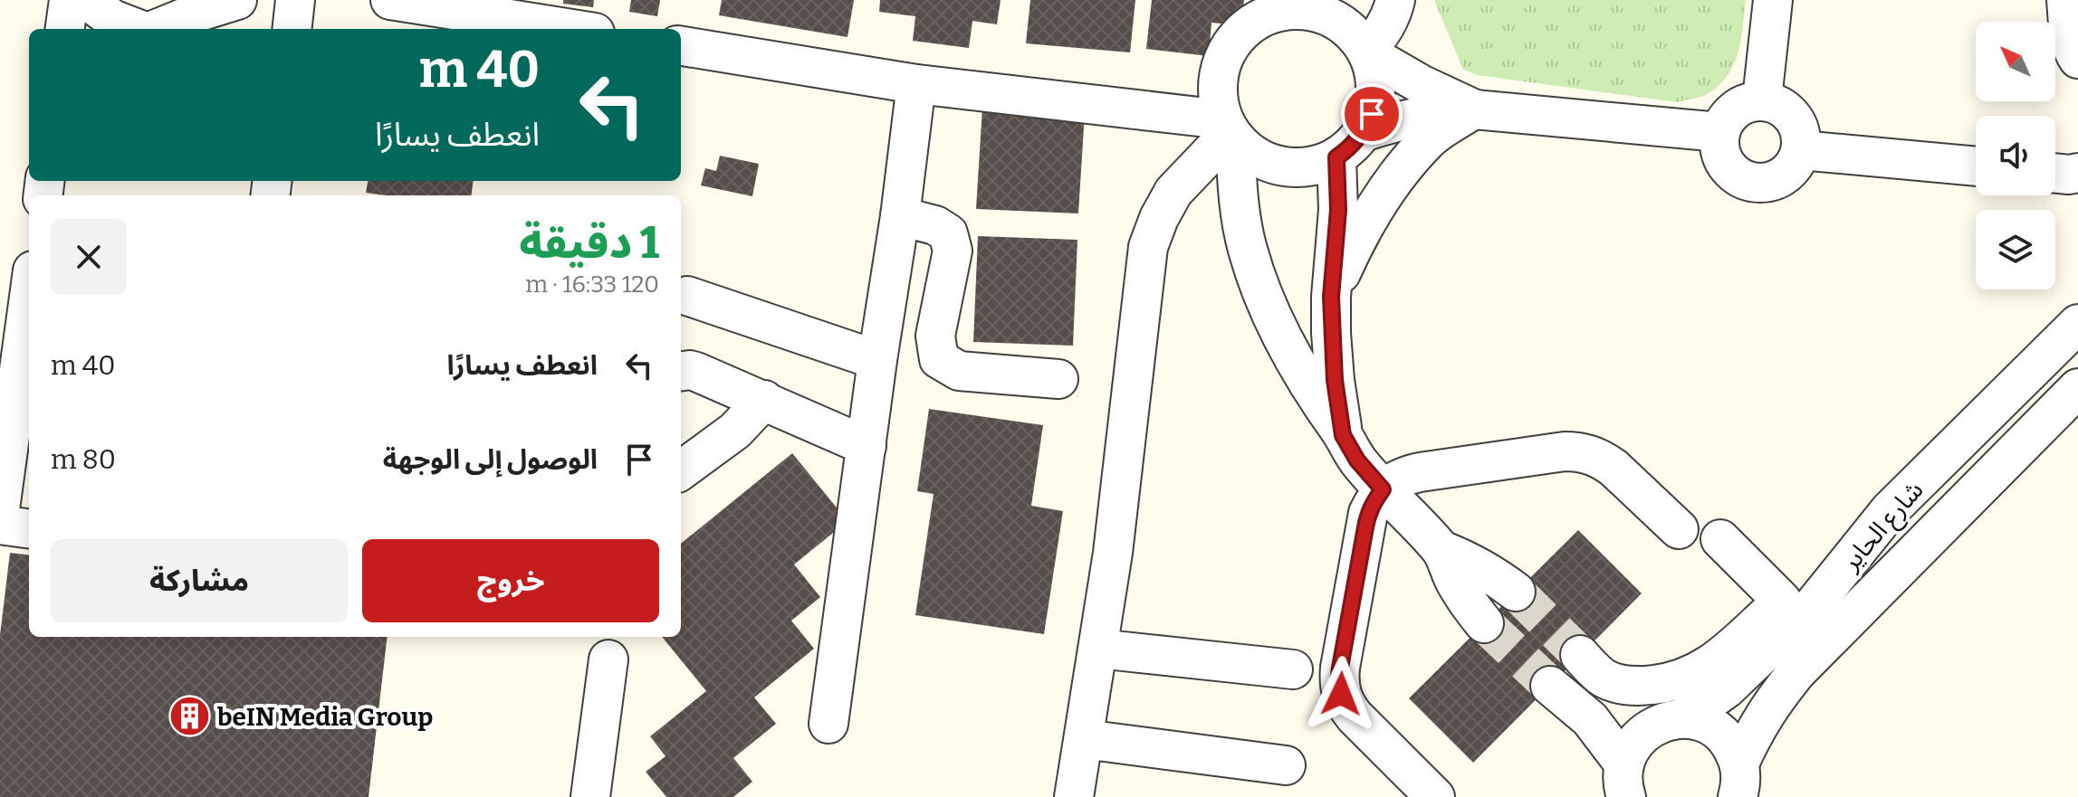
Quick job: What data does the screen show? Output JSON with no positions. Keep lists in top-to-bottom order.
{
  "streets": {
    "street": ["شارع الحاير"]
  },
  "places": {
    "building": ["beIN Media Group"]
  },
  "north": "top left",
  "page": {
    "turn": ["40 m", "انعطف يسارًا"],
    "heading": ["1 دقيقة", "120 m · 16:33"],
    "list": [
      {
        "name": "انعطف يسارًا",
        "value": "40 m"
      },
      {
        "name": "الوصول إلى الوجهة",
        "value": "80 m"
      }
    ],
    "buttons": ["خروج", "مشاركة"]
  }
}
